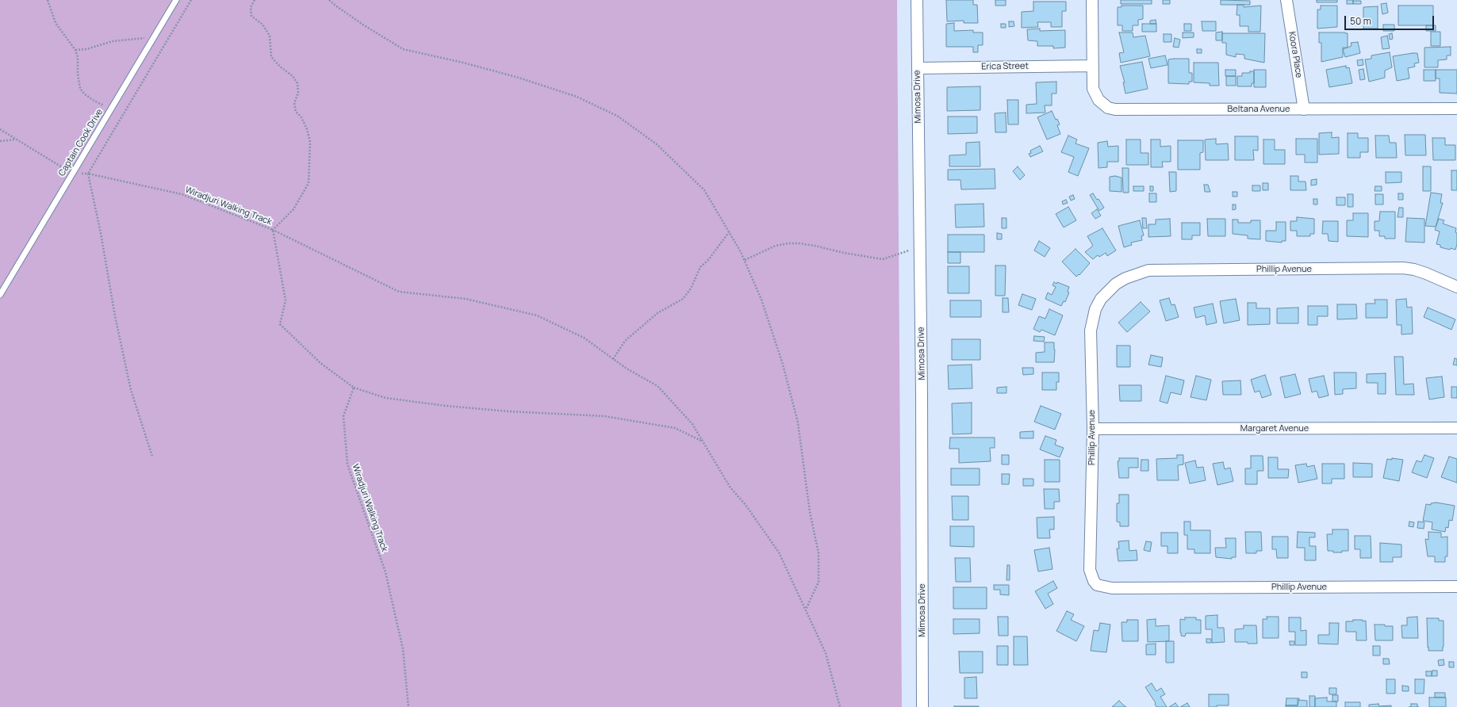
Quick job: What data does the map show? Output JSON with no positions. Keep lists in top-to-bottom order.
{
  "streets": {
    "street": [
      "Koora Place",
      "Erica Street",
      "Mimosa Drive",
      "Beltana Avenue",
      "Phillip Avenue",
      "Margaret Avenue"
    ],
    "lane": ["Captain Cook Drive"],
    "path": ["Wiradjuri Walking Track"]
  },
  "crossings": [
    ["Koora Place", "Beltana Avenue"],
    ["Erica Street", "Mimosa Drive"],
    ["Erica Street", "Beltana Avenue"],
    ["Captain Cook Drive", "Wiradjuri Walking Track"],
    ["Phillip Avenue", "Margaret Avenue"]
  ],
  "scale_bar": "50 m"
}
